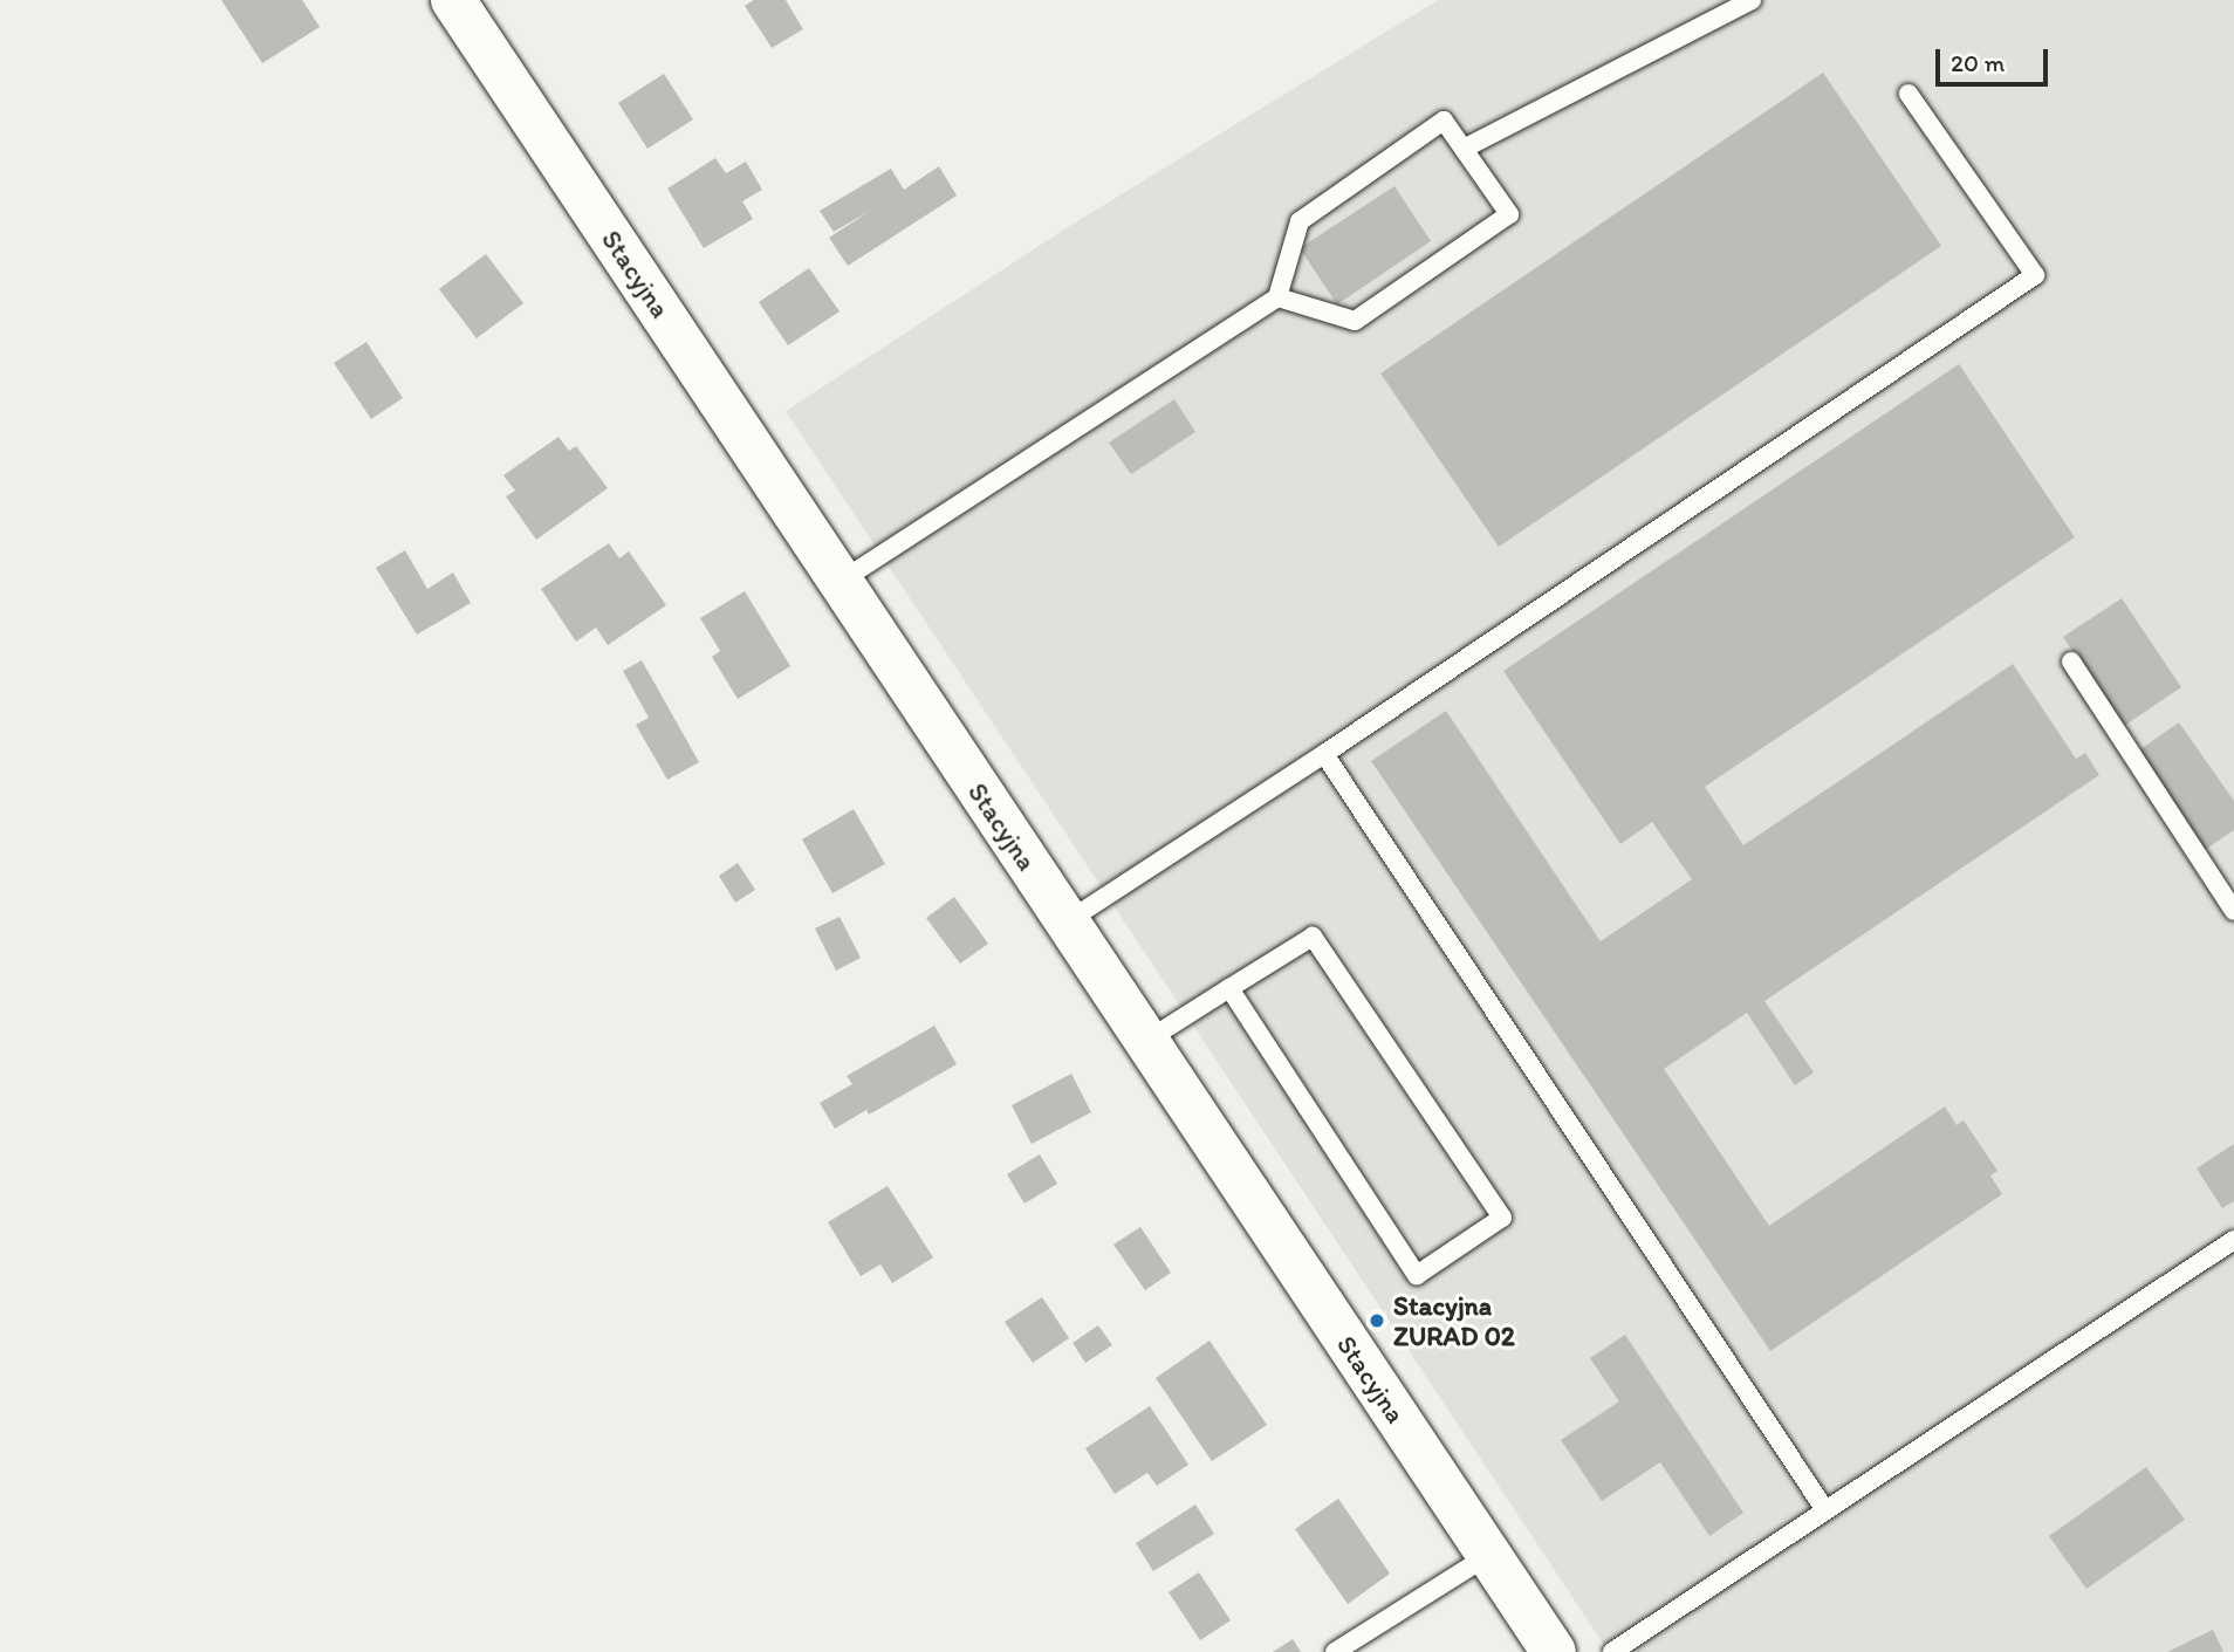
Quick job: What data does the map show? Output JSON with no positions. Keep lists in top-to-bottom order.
{
  "streets": {
    "street": ["Stacyjna"]
  },
  "places": ["Stacyjna ZURAD 02"],
  "scale_bar": "20 m"
}
